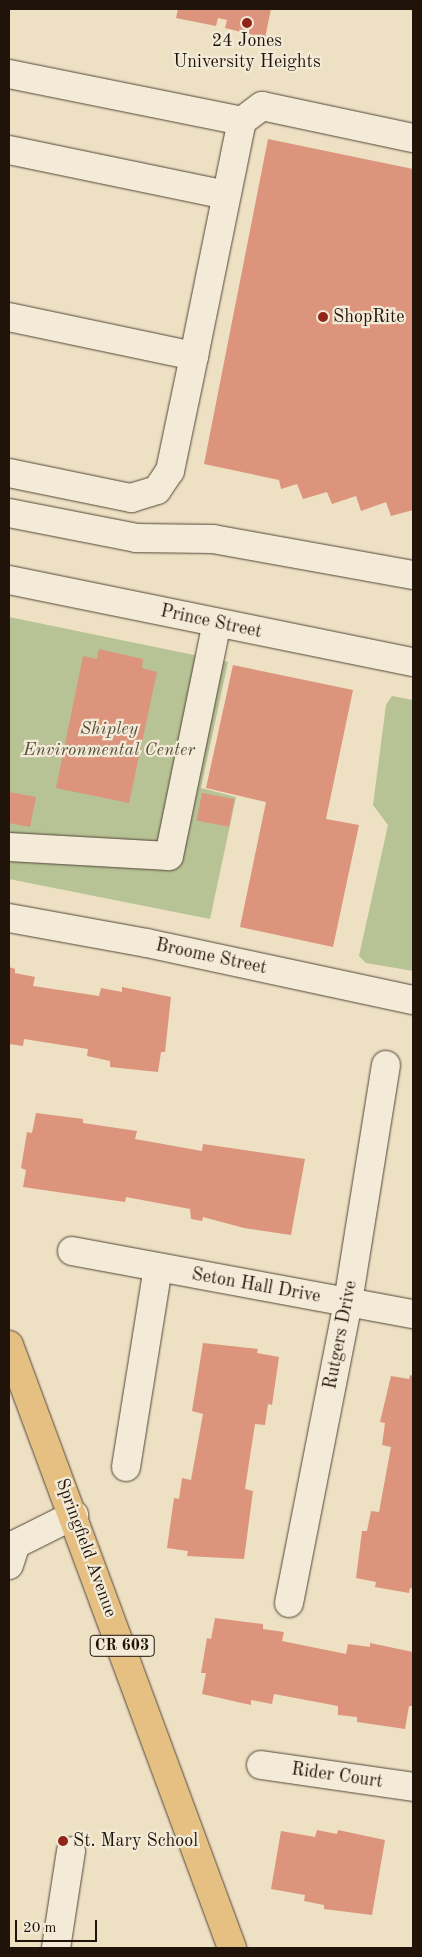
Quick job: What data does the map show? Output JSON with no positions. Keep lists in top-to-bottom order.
{
  "streets": {
    "main road": ["Springfield Avenue", "CR 603"],
    "street": [
      "Prince Street",
      "Broome Street",
      "Seton Hall Drive",
      "Rutgers Drive",
      "Rider Court"
    ]
  },
  "crossings": [
    ["Seton Hall Drive", "Rutgers Drive"]
  ],
  "parks": ["Shipley Environmental Center"],
  "places": ["24 Jones University Heights", "ShopRite", "St. Mary School"],
  "scale_bar": "20 m"
}
